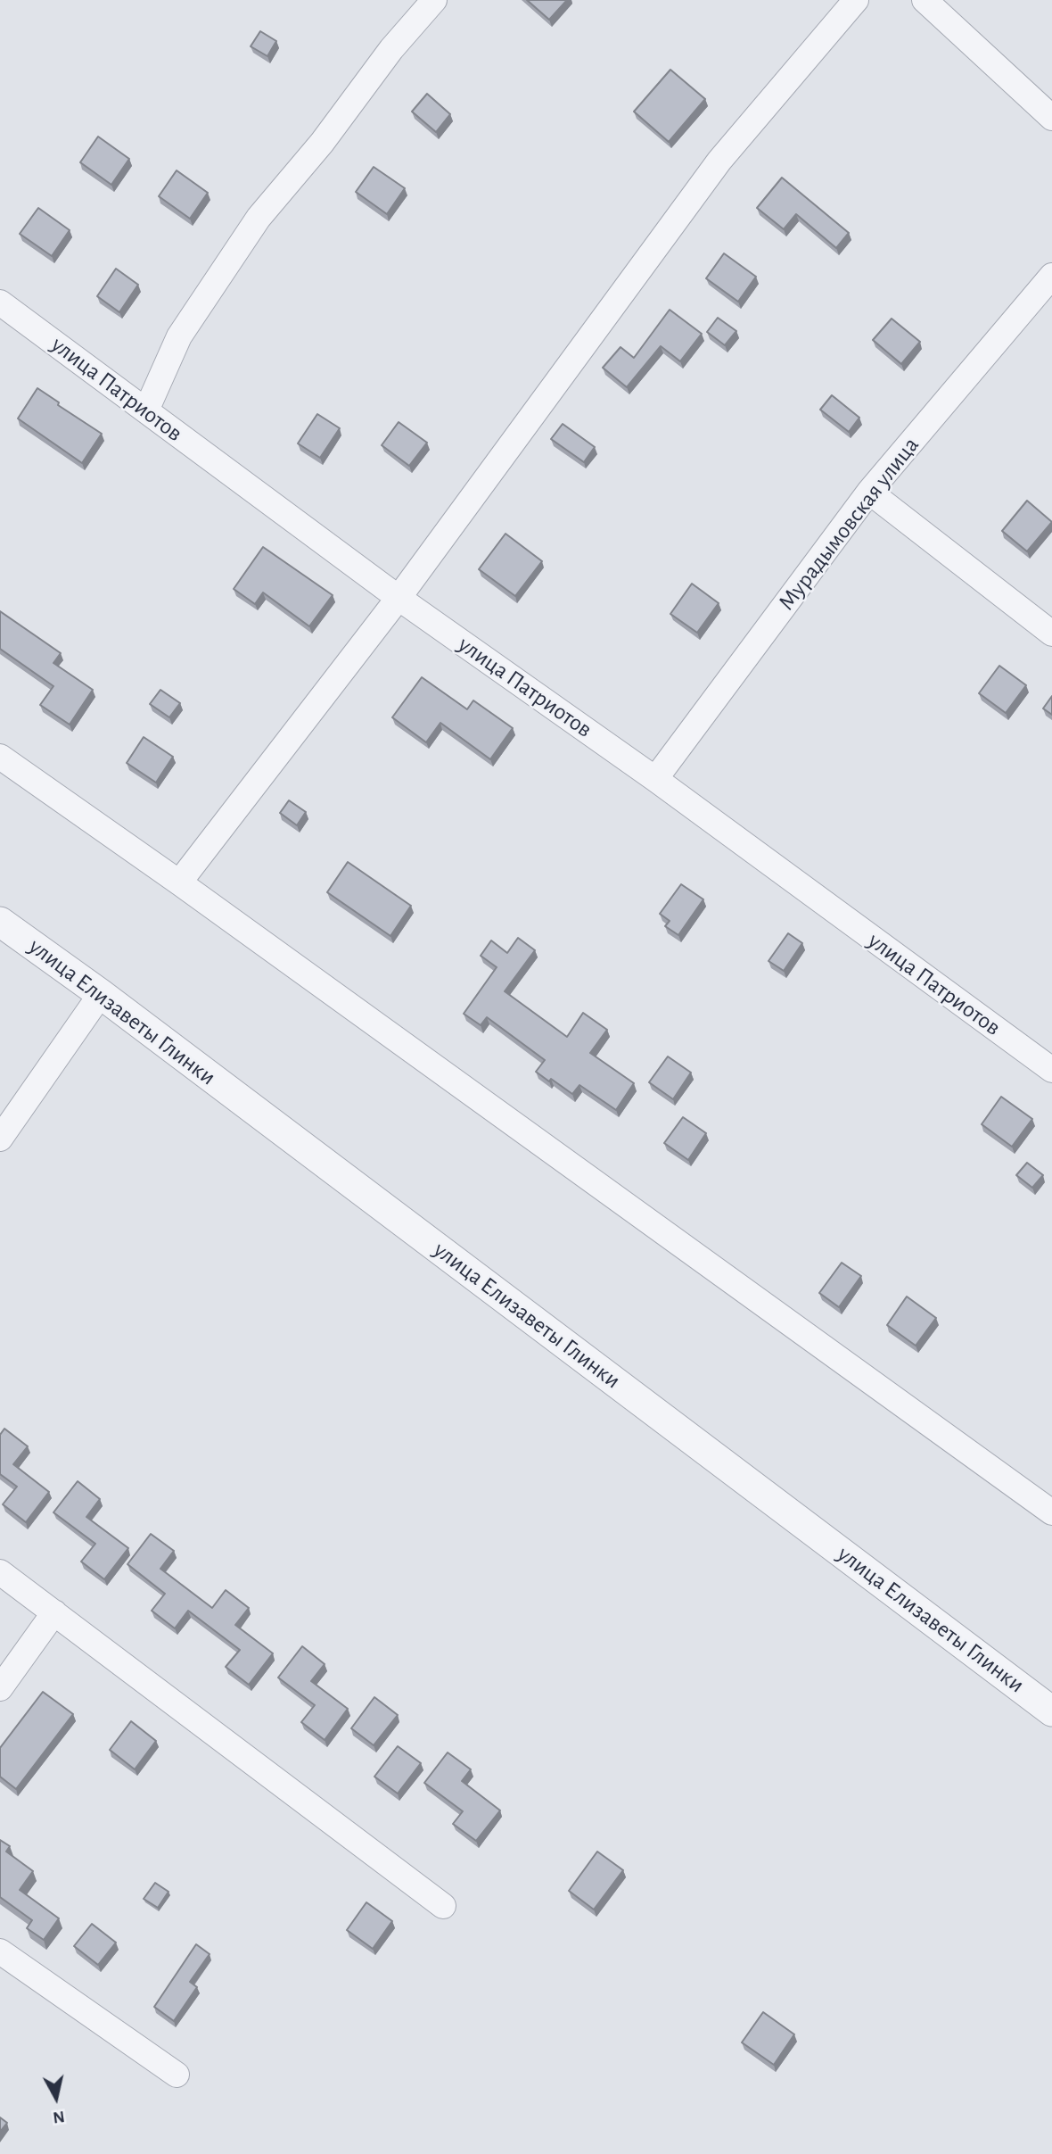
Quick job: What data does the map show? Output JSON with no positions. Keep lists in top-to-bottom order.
{
  "streets": {
    "street": ["улица Патриотов", "Мурадымовская улица", "улица Елизаветы Глинки"]
  },
  "crossings": [
    ["улица Патриотов", "Мурадымовская улица"]
  ],
  "north": "bottom"
}
